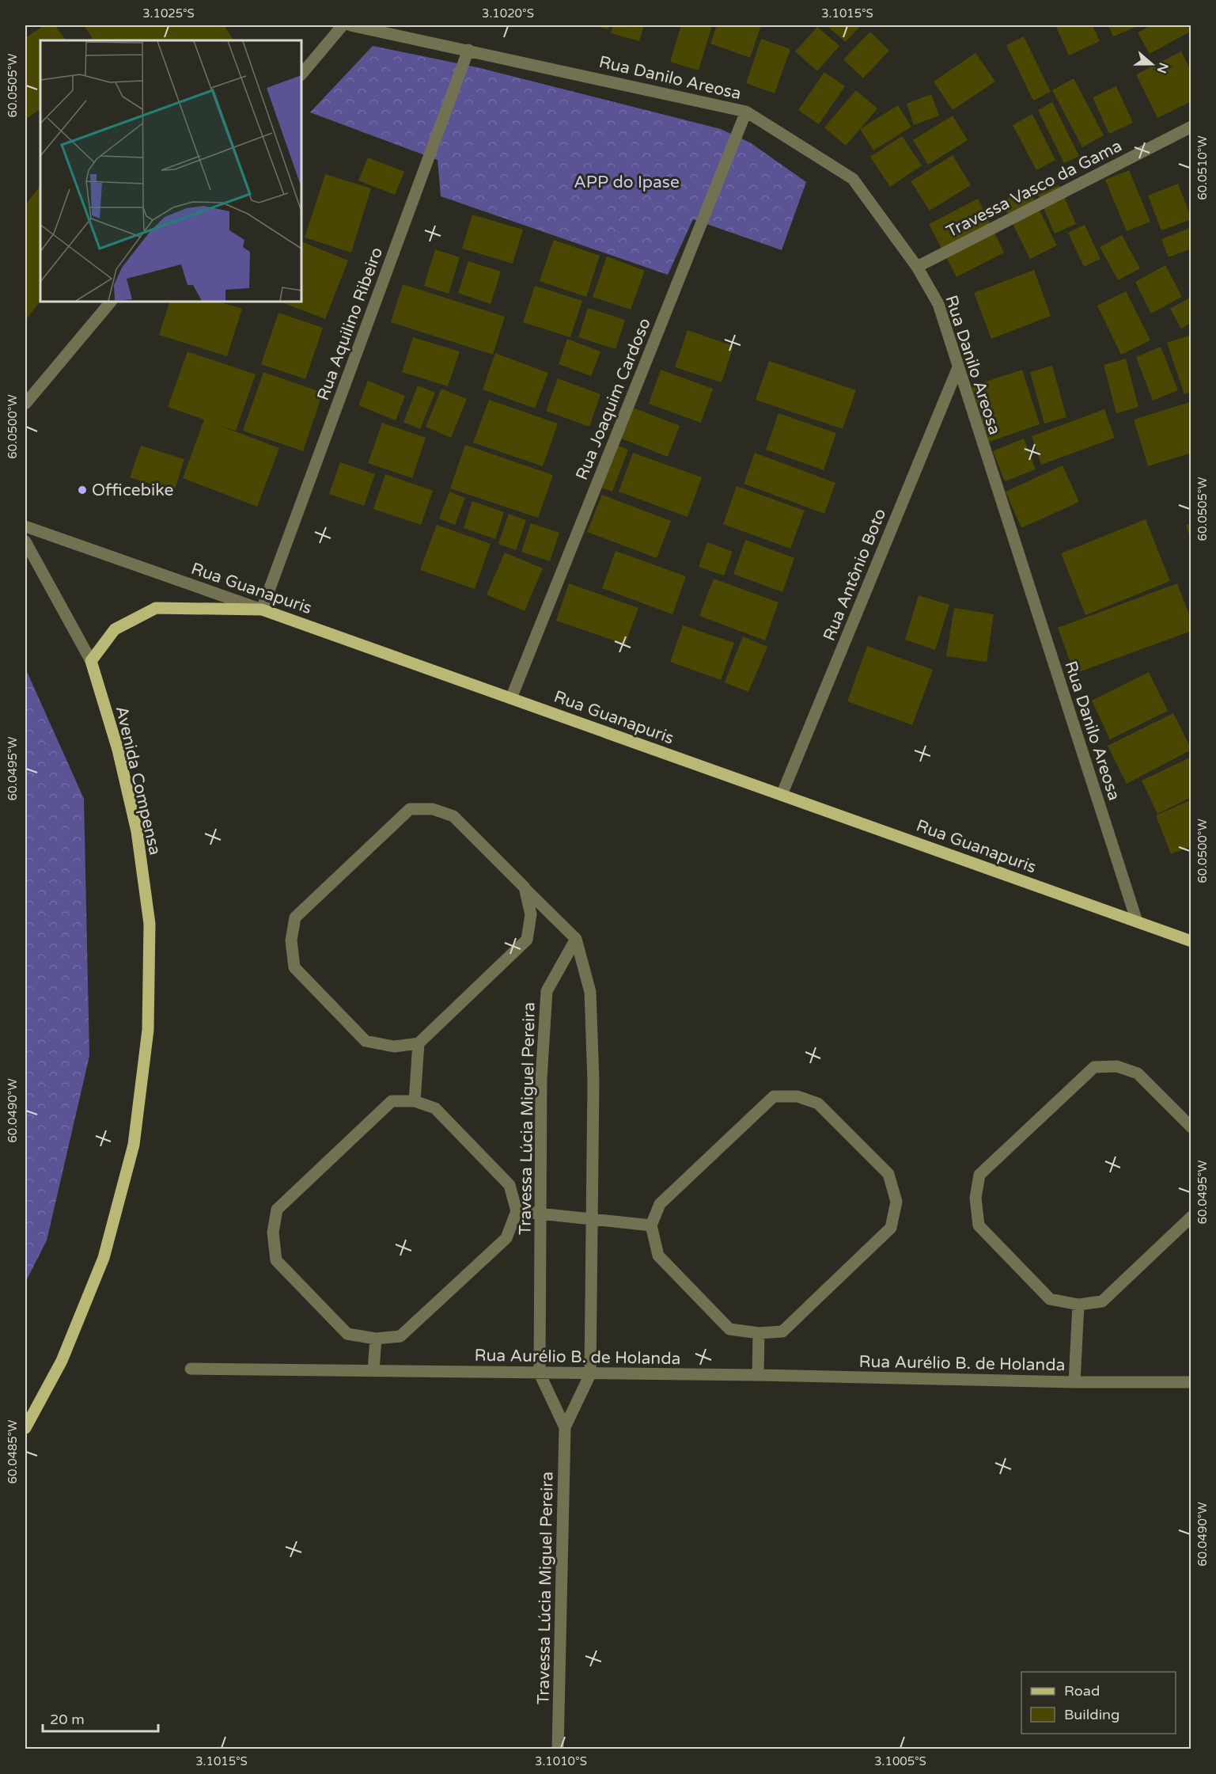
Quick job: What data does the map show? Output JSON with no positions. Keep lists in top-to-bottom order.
{
  "streets": {
    "main road": ["Rua Guanapuris", "Avenida Compensa"],
    "street": [
      "Rua Danilo Areosa",
      "Travessa Vasco da Gama",
      "Rua Aquilino Ribeiro",
      "Rua Joaquim Cardoso",
      "Rua Antônio Boto",
      "Travessa Lúcia Miguel Pereira",
      "Rua Aurélio B. de Holanda"
    ]
  },
  "crossings": [
    ["Rua Danilo Areosa", "Travessa Vasco da Gama"],
    ["Rua Danilo Areosa", "Rua Aquilino Ribeiro"],
    ["Rua Danilo Areosa", "Rua Joaquim Cardoso"],
    ["Rua Danilo Areosa", "Rua Antônio Boto"],
    ["Rua Danilo Areosa", "Rua Guanapuris"],
    ["Rua Aquilino Ribeiro", "Rua Guanapuris"],
    ["Rua Joaquim Cardoso", "Rua Guanapuris"],
    ["Rua Antônio Boto", "Rua Guanapuris"],
    ["Travessa Lúcia Miguel Pereira", "Rua Aurélio B. de Holanda"]
  ],
  "parks": ["APP do Ipase"],
  "places": ["Officebike"],
  "legend": ["Road", "Building"],
  "scale_bar": "20 m",
  "north": "right",
  "coordinates": [
    "3.1025°S",
    "3.1020°S",
    "3.1015°S",
    "60.0505°W",
    "60.0510°W",
    "60.0500°W",
    "60.0495°W",
    "60.0490°W",
    "60.0485°W",
    "3.1010°S",
    "3.1005°S"
  ]
}
